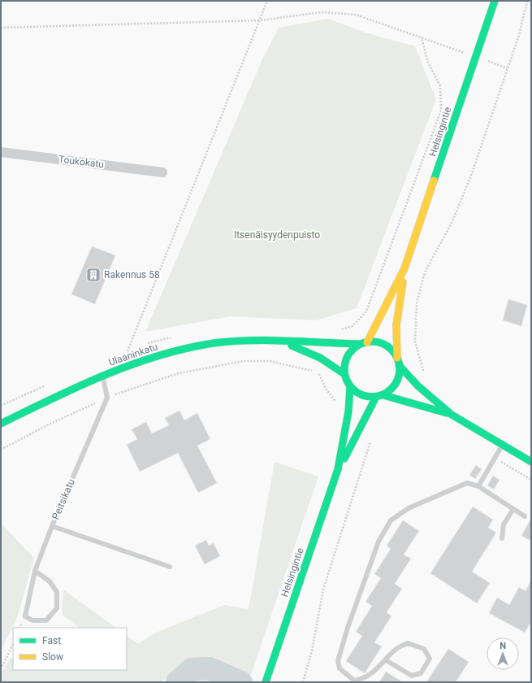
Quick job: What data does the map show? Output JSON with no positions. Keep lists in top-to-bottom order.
{
  "streets": {
    "main road": ["Helsingintie", "Ulaaninkatu"],
    "street": ["Toukokatu"],
    "lane": ["Peitsikatu"]
  },
  "crossings": [
    ["Helsingintie", "Ulaaninkatu"]
  ],
  "parks": ["Itsenäisyydenpuisto"],
  "places": {
    "building": ["Rakennus 58"]
  },
  "legend": ["Fast", "Slow"],
  "north": "top"
}
